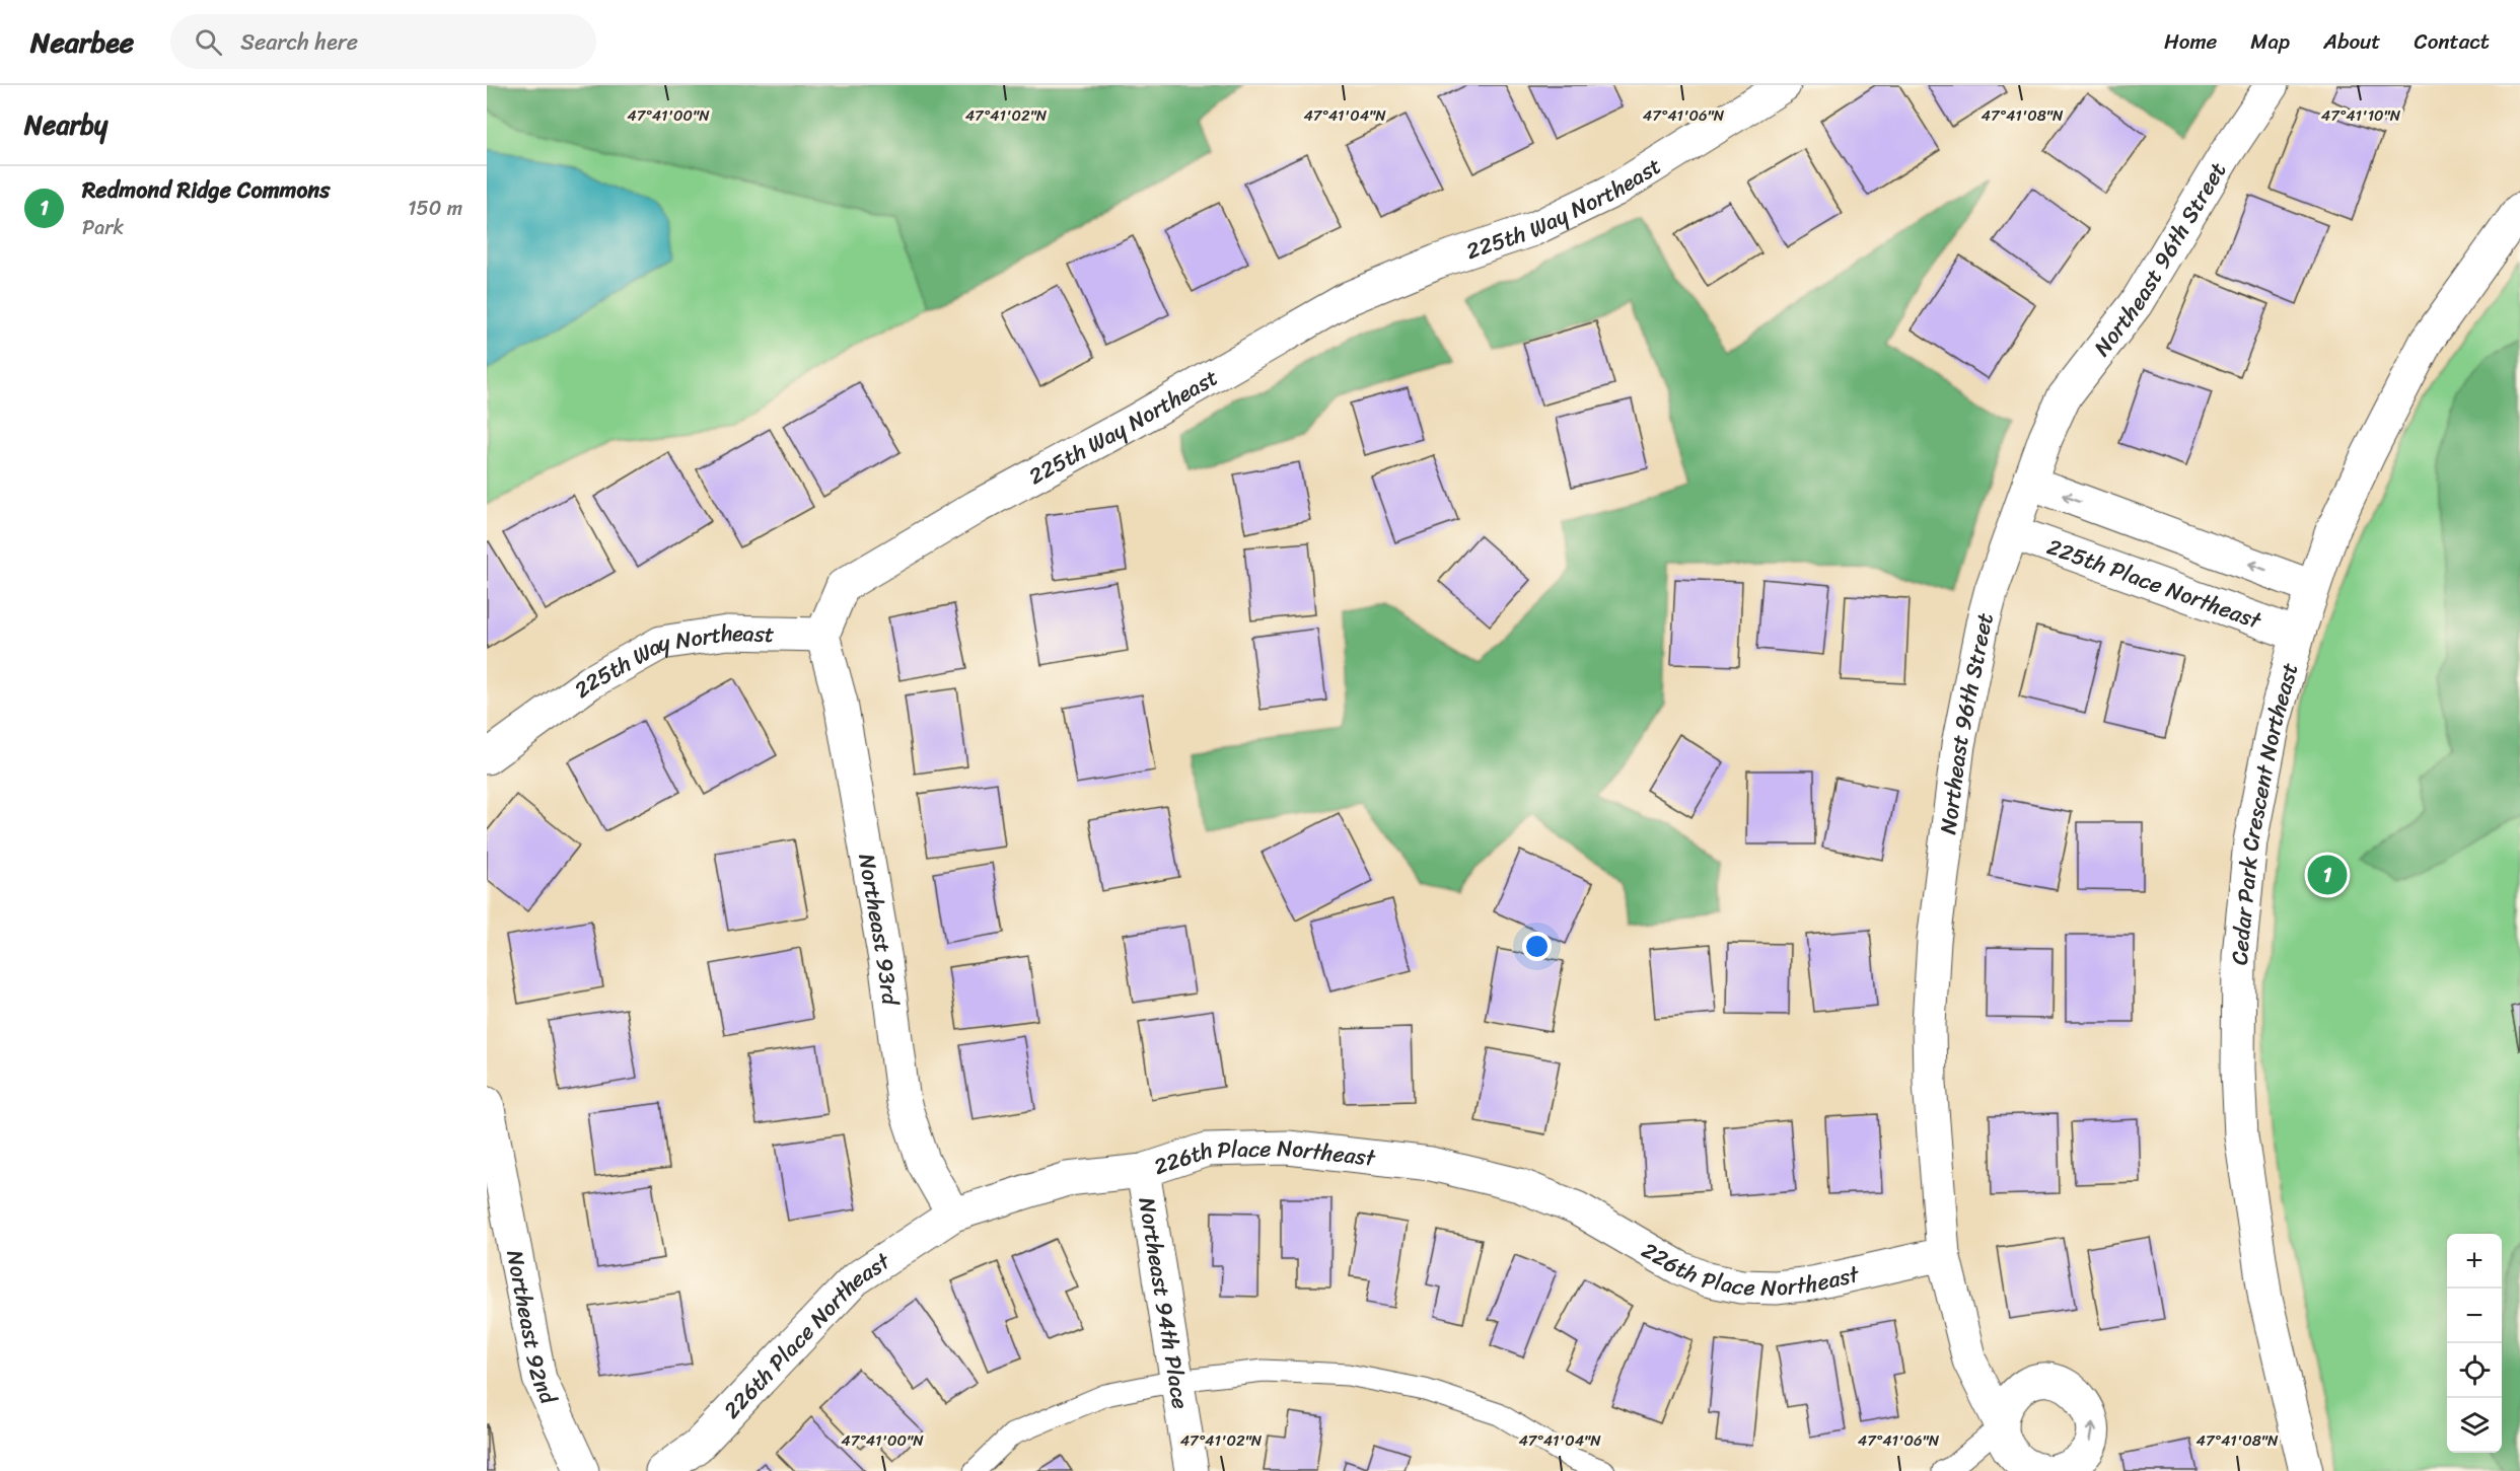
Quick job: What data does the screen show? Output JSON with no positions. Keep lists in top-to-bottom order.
{
  "streets": {
    "street": [
      "225th Way Northeast",
      "Northeast 96th Street",
      "225th Place Northeast",
      "Cedar Park Crescent Northeast",
      "Northeast 93rd",
      "226th Place Northeast",
      "Northeast 94th Place",
      "Northeast 92nd"
    ]
  },
  "crossings": [
    ["225th Way Northeast", "Northeast 93rd"],
    ["Northeast 96th Street", "225th Place Northeast"],
    ["Northeast 96th Street", "226th Place Northeast"],
    ["225th Place Northeast", "Cedar Park Crescent Northeast"],
    ["Northeast 93rd", "226th Place Northeast"],
    ["226th Place Northeast", "Northeast 94th Place"]
  ],
  "page": {
    "header": "Nearbee",
    "search": "Search here",
    "nav": [
      "Home",
      "Map",
      "About",
      "Contact"
    ],
    "heading": "Nearby",
    "list": [
      {
        "mark": "1",
        "name": "Redmond Ridge Commons",
        "note": "Park",
        "value": "150 m"
      }
    ],
    "pins": "1",
    "map_buttons": ["+", "−"]
  },
  "coordinates": [
    "47°41'00\"N",
    "47°41'02\"N",
    "47°41'04\"N",
    "47°41'06\"N",
    "47°41'08\"N",
    "47°41'10\"N"
  ]
}
